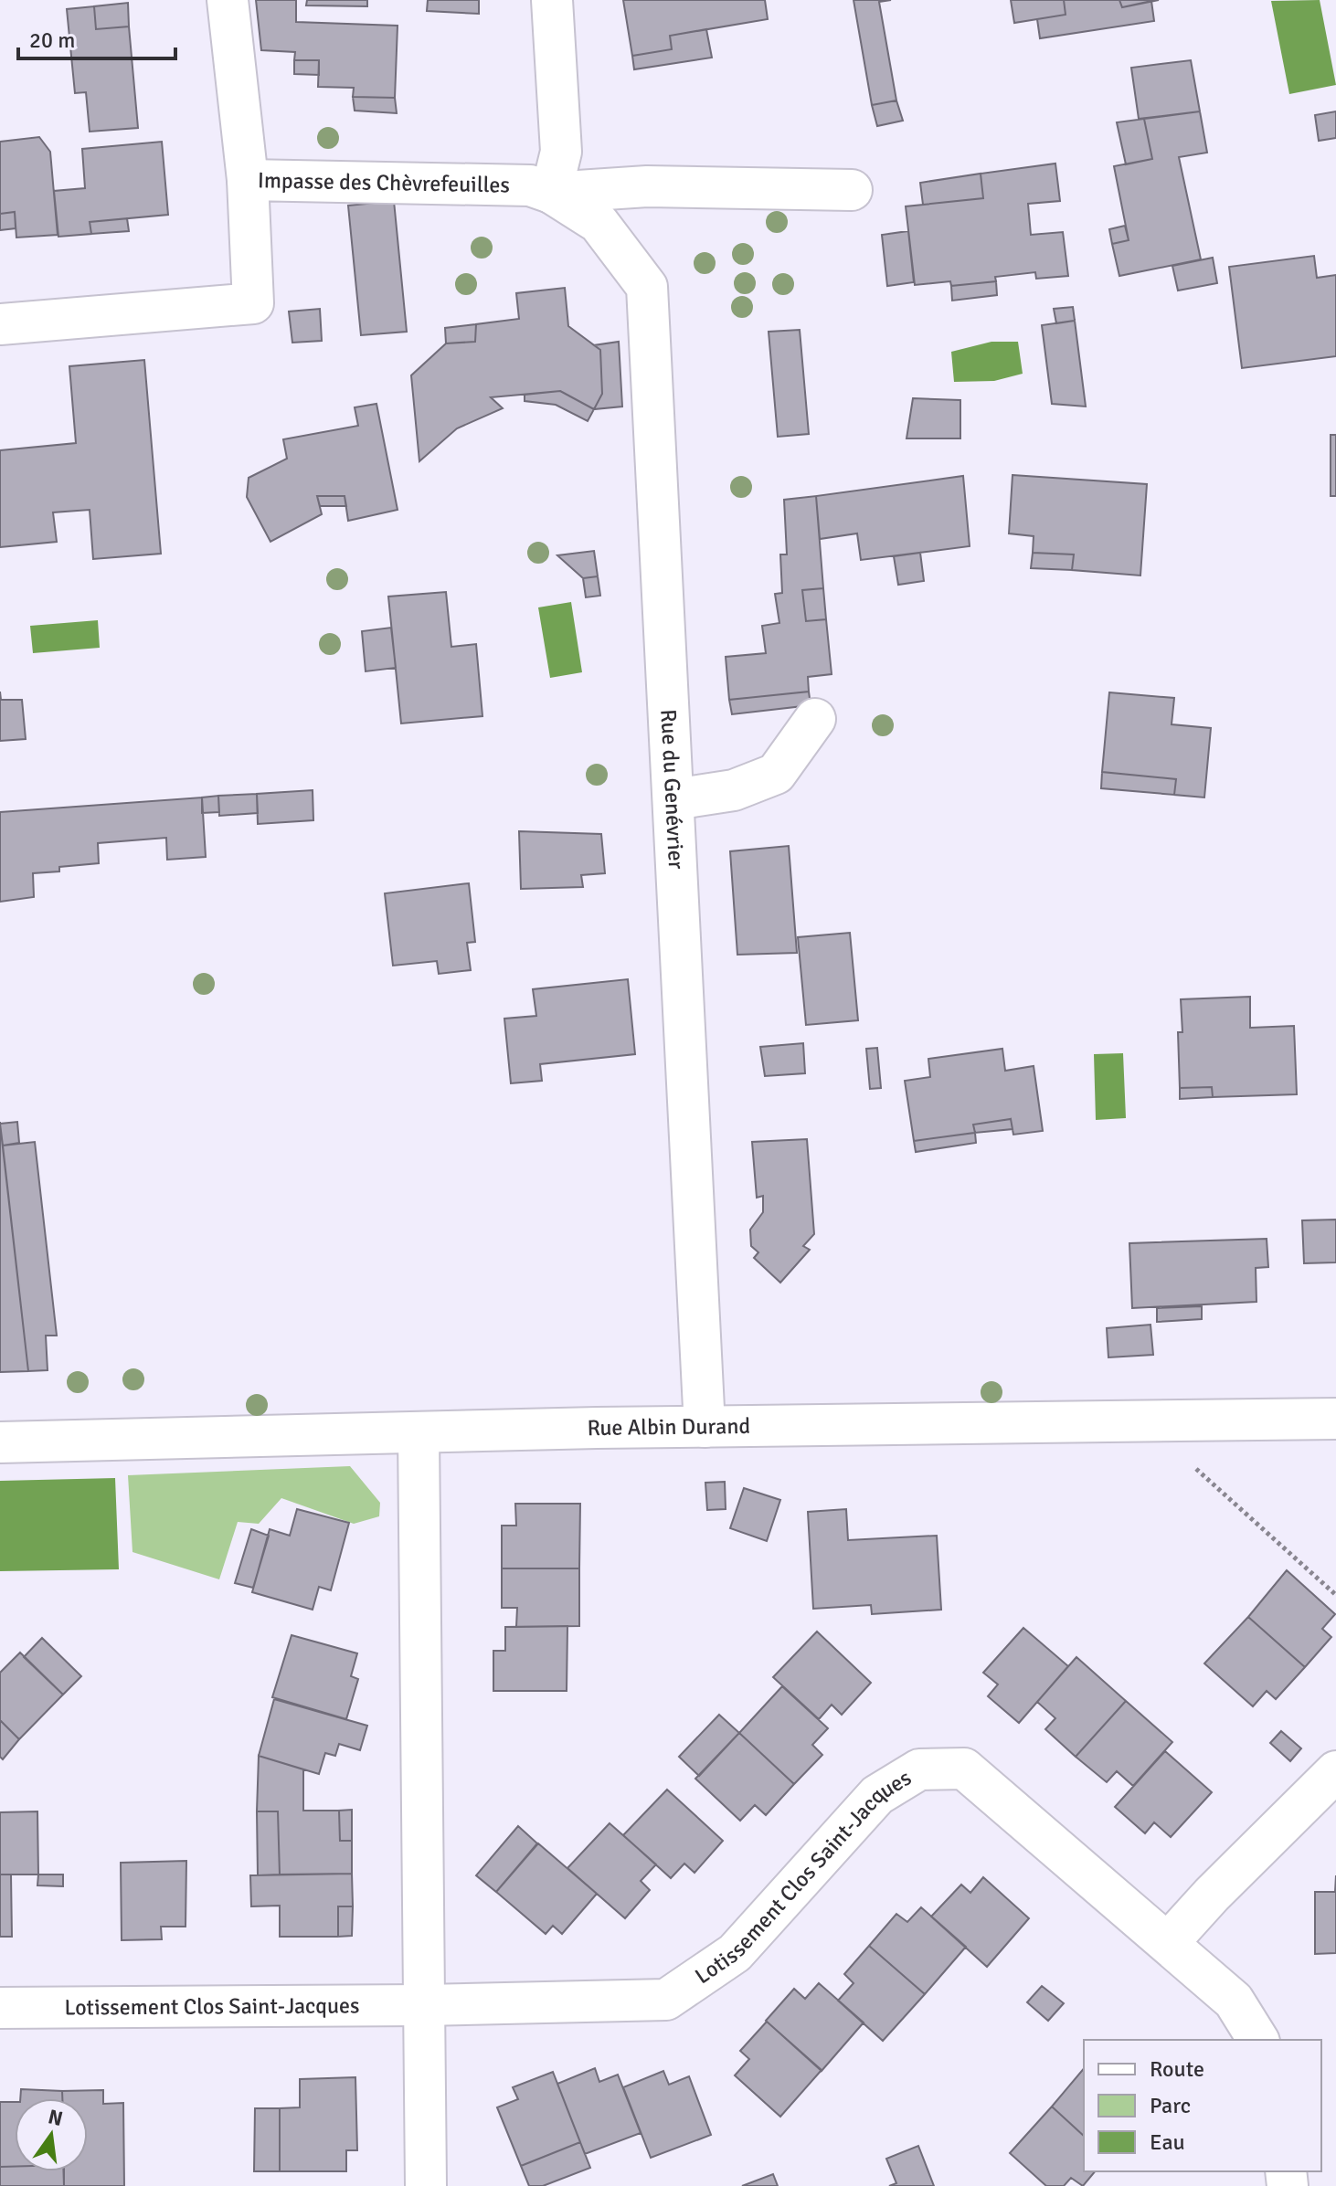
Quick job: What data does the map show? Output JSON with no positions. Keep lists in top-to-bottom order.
{
  "streets": {
    "street": [
      "Impasse des Chèvrefeuilles",
      "Rue du Genévrier",
      "Rue Albin Durand",
      "Lotissement Clos Saint-Jacques"
    ]
  },
  "crossings": [
    ["Impasse des Chèvrefeuilles", "Rue du Genévrier"],
    ["Rue du Genévrier", "Rue Albin Durand"]
  ],
  "legend": ["Route", "Parc", "Eau"],
  "scale_bar": "20 m",
  "north": "top"
}
